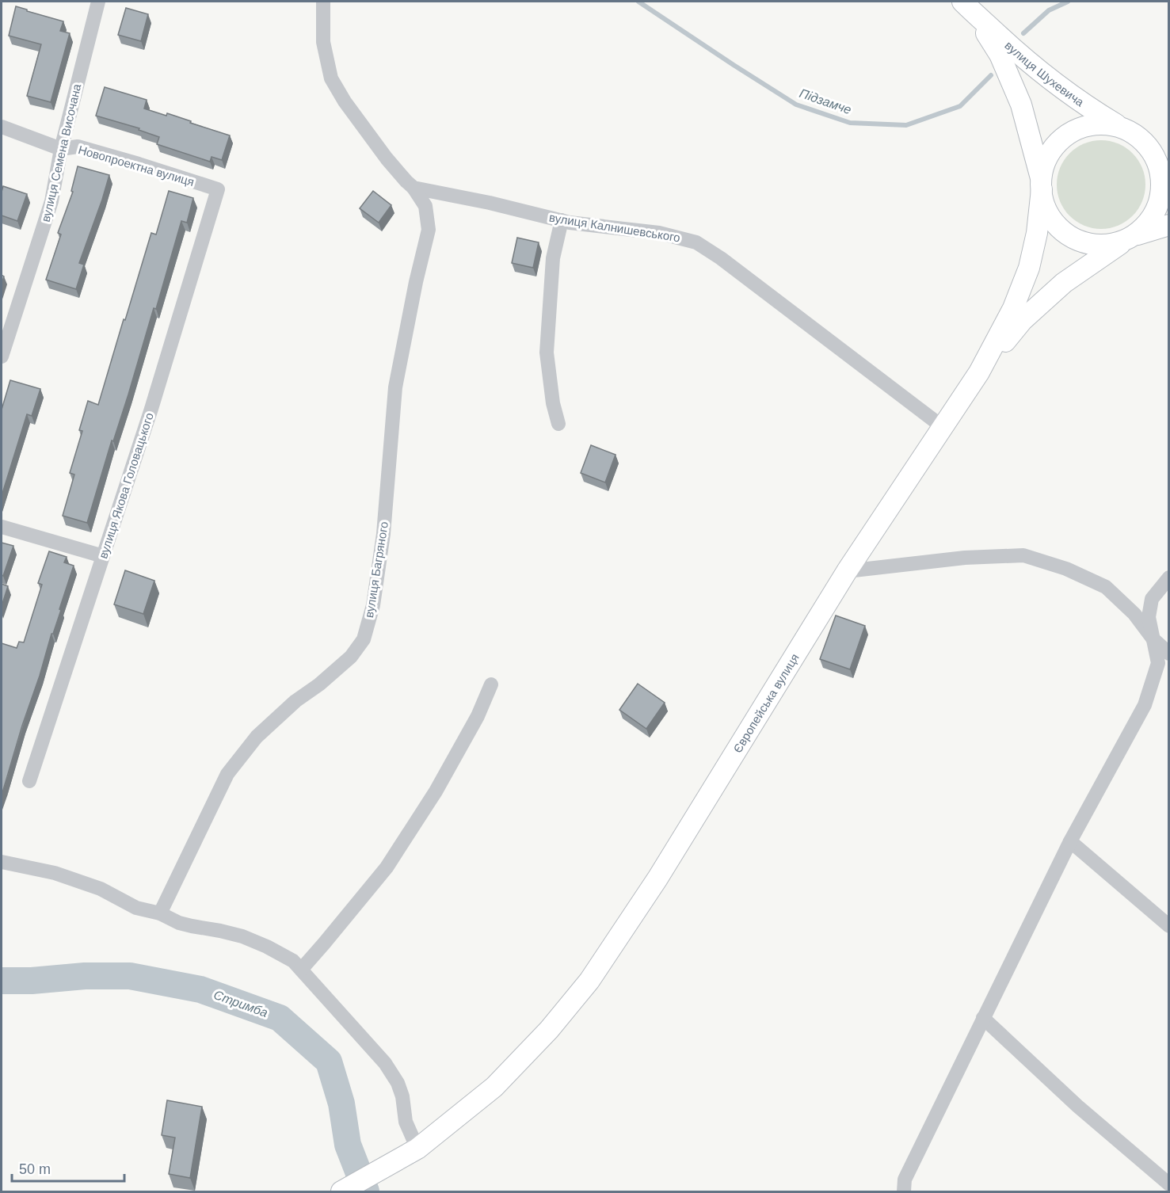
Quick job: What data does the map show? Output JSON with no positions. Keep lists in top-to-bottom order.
{
  "streets": {
    "main road": ["вулиця Шухевича", "Європейська вулиця"],
    "street": [
      "вулиця Семена Височана",
      "Новопроектна вулиця",
      "вулиця Калнишевського",
      "вулиця Якова Головацького",
      "вулиця Багряного"
    ]
  },
  "crossings": [
    ["вулиця Семена Височана", "Новопроектна вулиця"],
    ["Новопроектна вулиця", "вулиця Якова Головацького"],
    ["вулиця Калнишевського", "вулиця Багряного"],
    ["вулиця Калнишевського", "Європейська вулиця"]
  ],
  "water": ["Підзамче", "Стримба"],
  "scale_bar": "50 m"
}
